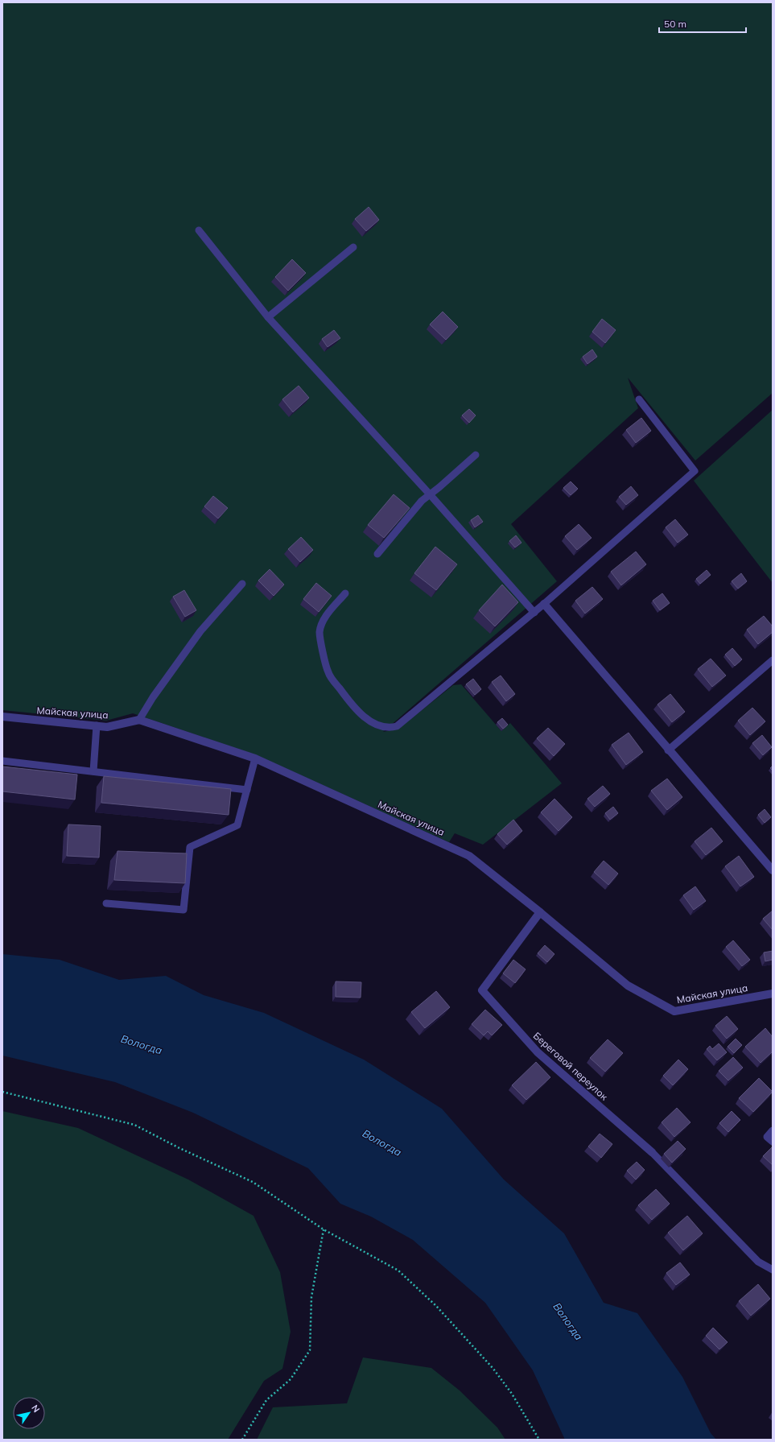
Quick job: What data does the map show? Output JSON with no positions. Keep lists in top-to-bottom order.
{
  "streets": {
    "street": ["Майская улица", "Береговой переулок"]
  },
  "crossings": [
    ["Майская улица", "Береговой переулок"]
  ],
  "water": ["Вологда"],
  "scale_bar": "50 m",
  "north": "top right"
}
